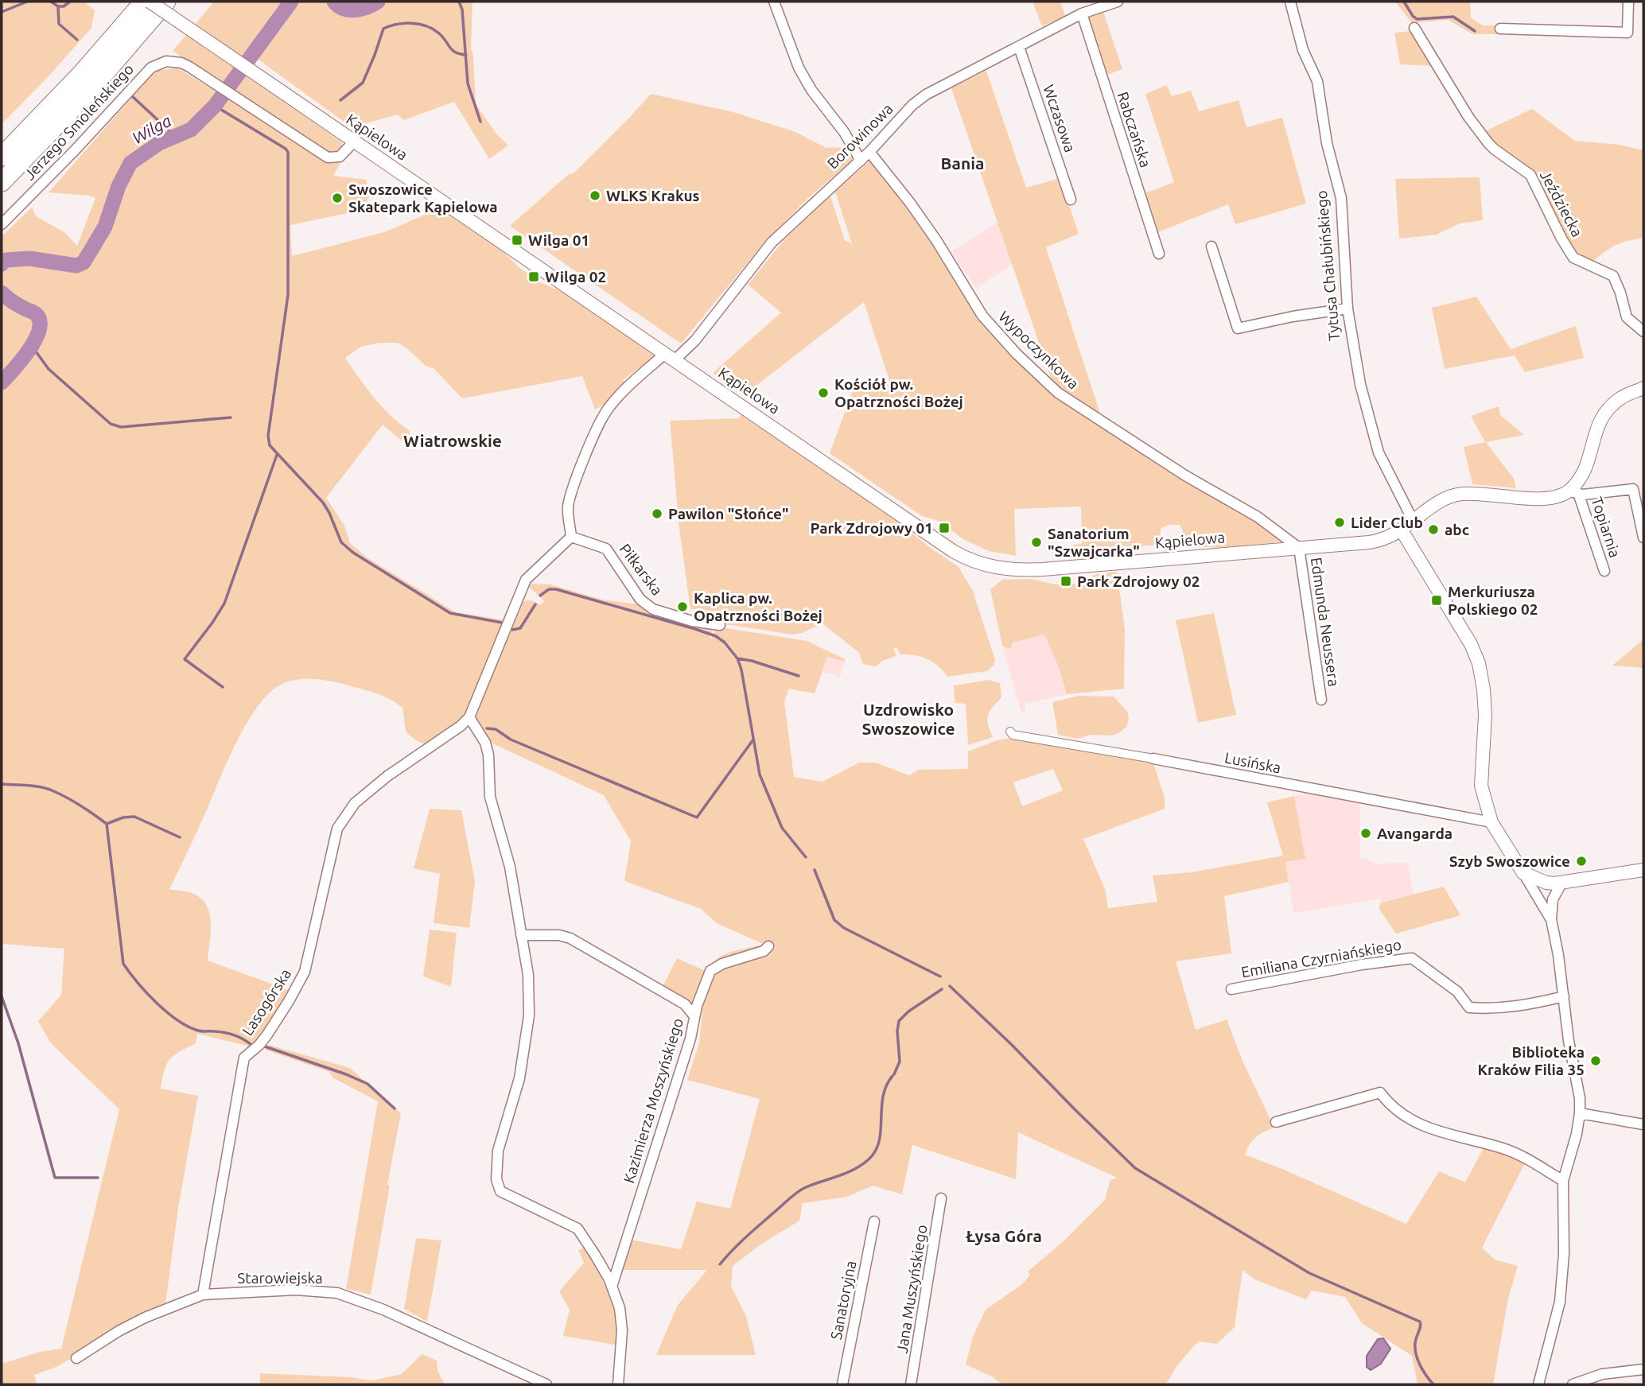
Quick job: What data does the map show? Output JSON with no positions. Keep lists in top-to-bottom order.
{
  "streets": {
    "street": [
      "Wczasowa",
      "Jerzego Smoleńskiego",
      "Rabczańska",
      "Borowinowa",
      "Kąpielowa",
      "Jeździecka",
      "Tytusa Chałubińskiego",
      "Wypoczynkowa",
      "Topiarnia",
      "Piłkarska",
      "Edmunda Neussera",
      "Lusińska",
      "Emiliana Czyrniańskiego",
      "Lasogórska",
      "Kazimierza Moszyńskiego",
      "Starowiejska",
      "Jana Muszyńskiego",
      "Sanatoryjna"
    ]
  },
  "crossings": [
    ["Wczasowa", "Borowinowa"],
    ["Jerzego Smoleńskiego", "Kąpielowa"],
    ["Rabczańska", "Borowinowa"],
    ["Borowinowa", "Kąpielowa"],
    ["Borowinowa", "Wypoczynkowa"],
    ["Kąpielowa", "Tytusa Chałubińskiego"],
    ["Kąpielowa", "Wypoczynkowa"],
    ["Kąpielowa", "Topiarnia"],
    ["Kąpielowa", "Edmunda Neussera"],
    ["Wypoczynkowa", "Edmunda Neussera"],
    ["Lasogórska", "Starowiejska"]
  ],
  "districts": [
    "Bania",
    "Wiatrowskie",
    "Uzdrowisko Swoszowice",
    "Łysa Góra"
  ],
  "water": ["Wilga"],
  "places": {
    "other": [
      "WLKS Krakus",
      "Swoszowice Skatepark Kąpielowa",
      "Kościół pw. Opatrzności Bożej",
      "Pawilon \"Słońce\"",
      "Lider Club",
      "abc",
      "Sanatorium \"Szwajcarka\"",
      "Kaplica pw. Opatrzności Bożej",
      "Avangarda",
      "Szyb Swoszowice",
      "Biblioteka Kraków Filia 35"
    ],
    "transit": [
      "Wilga 01",
      "Wilga 02",
      "Park Zdrojowy 01",
      "Park Zdrojowy 02",
      "Merkuriusza Polskiego 02"
    ]
  }
}
